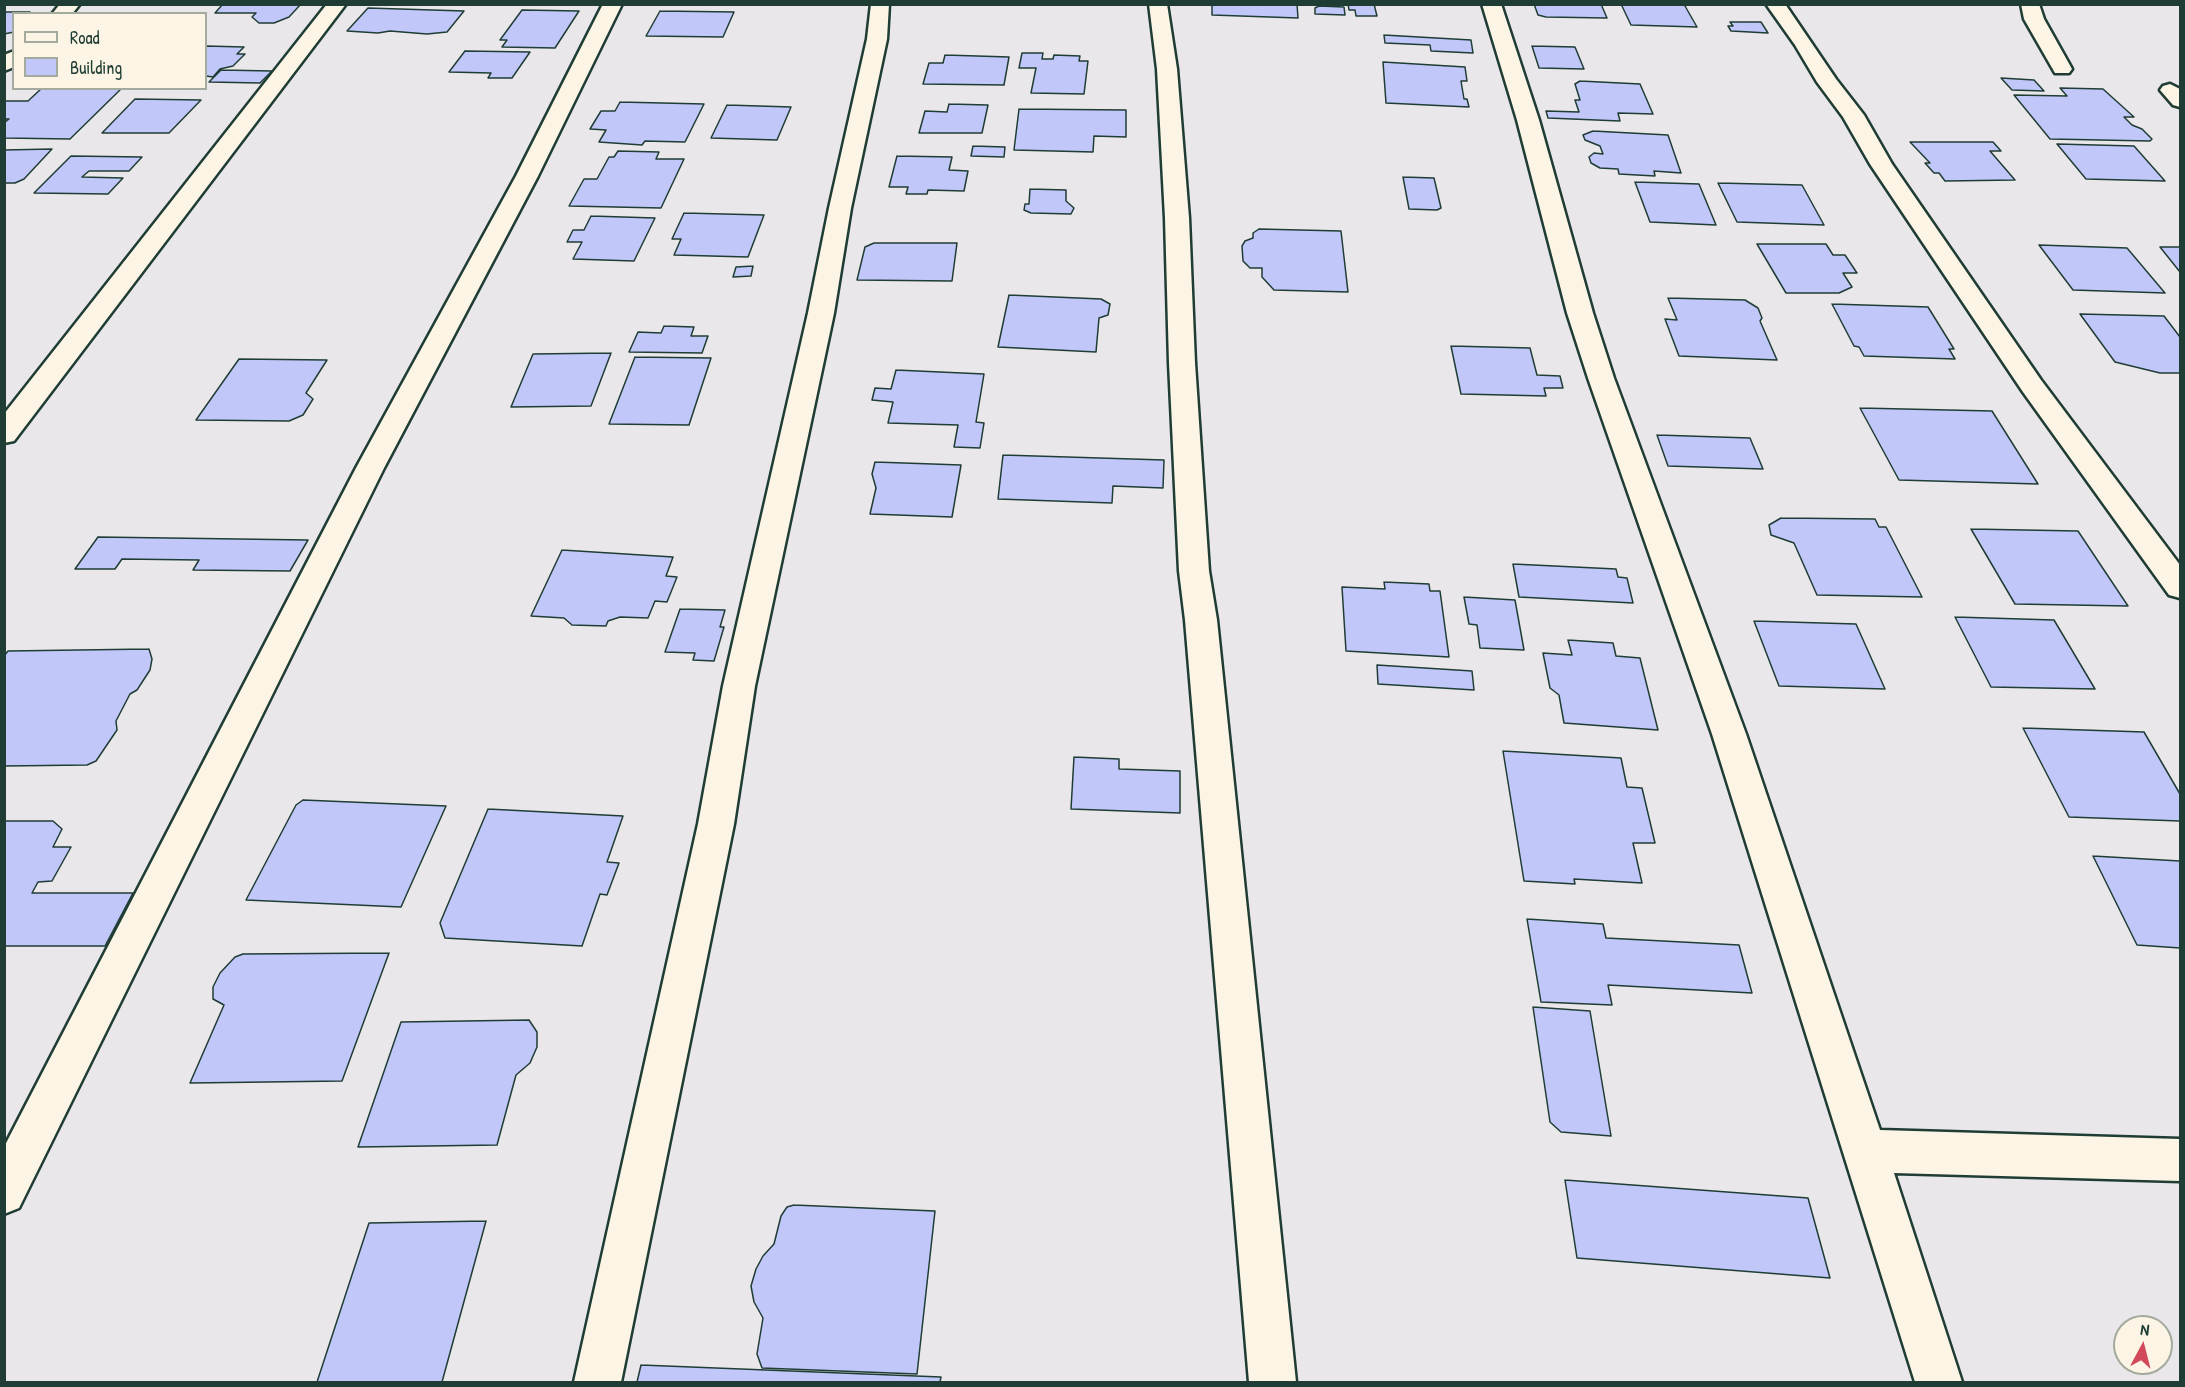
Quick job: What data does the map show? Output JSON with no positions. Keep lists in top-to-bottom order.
{
  "legend": ["Road", "Building"],
  "north": "top"
}
